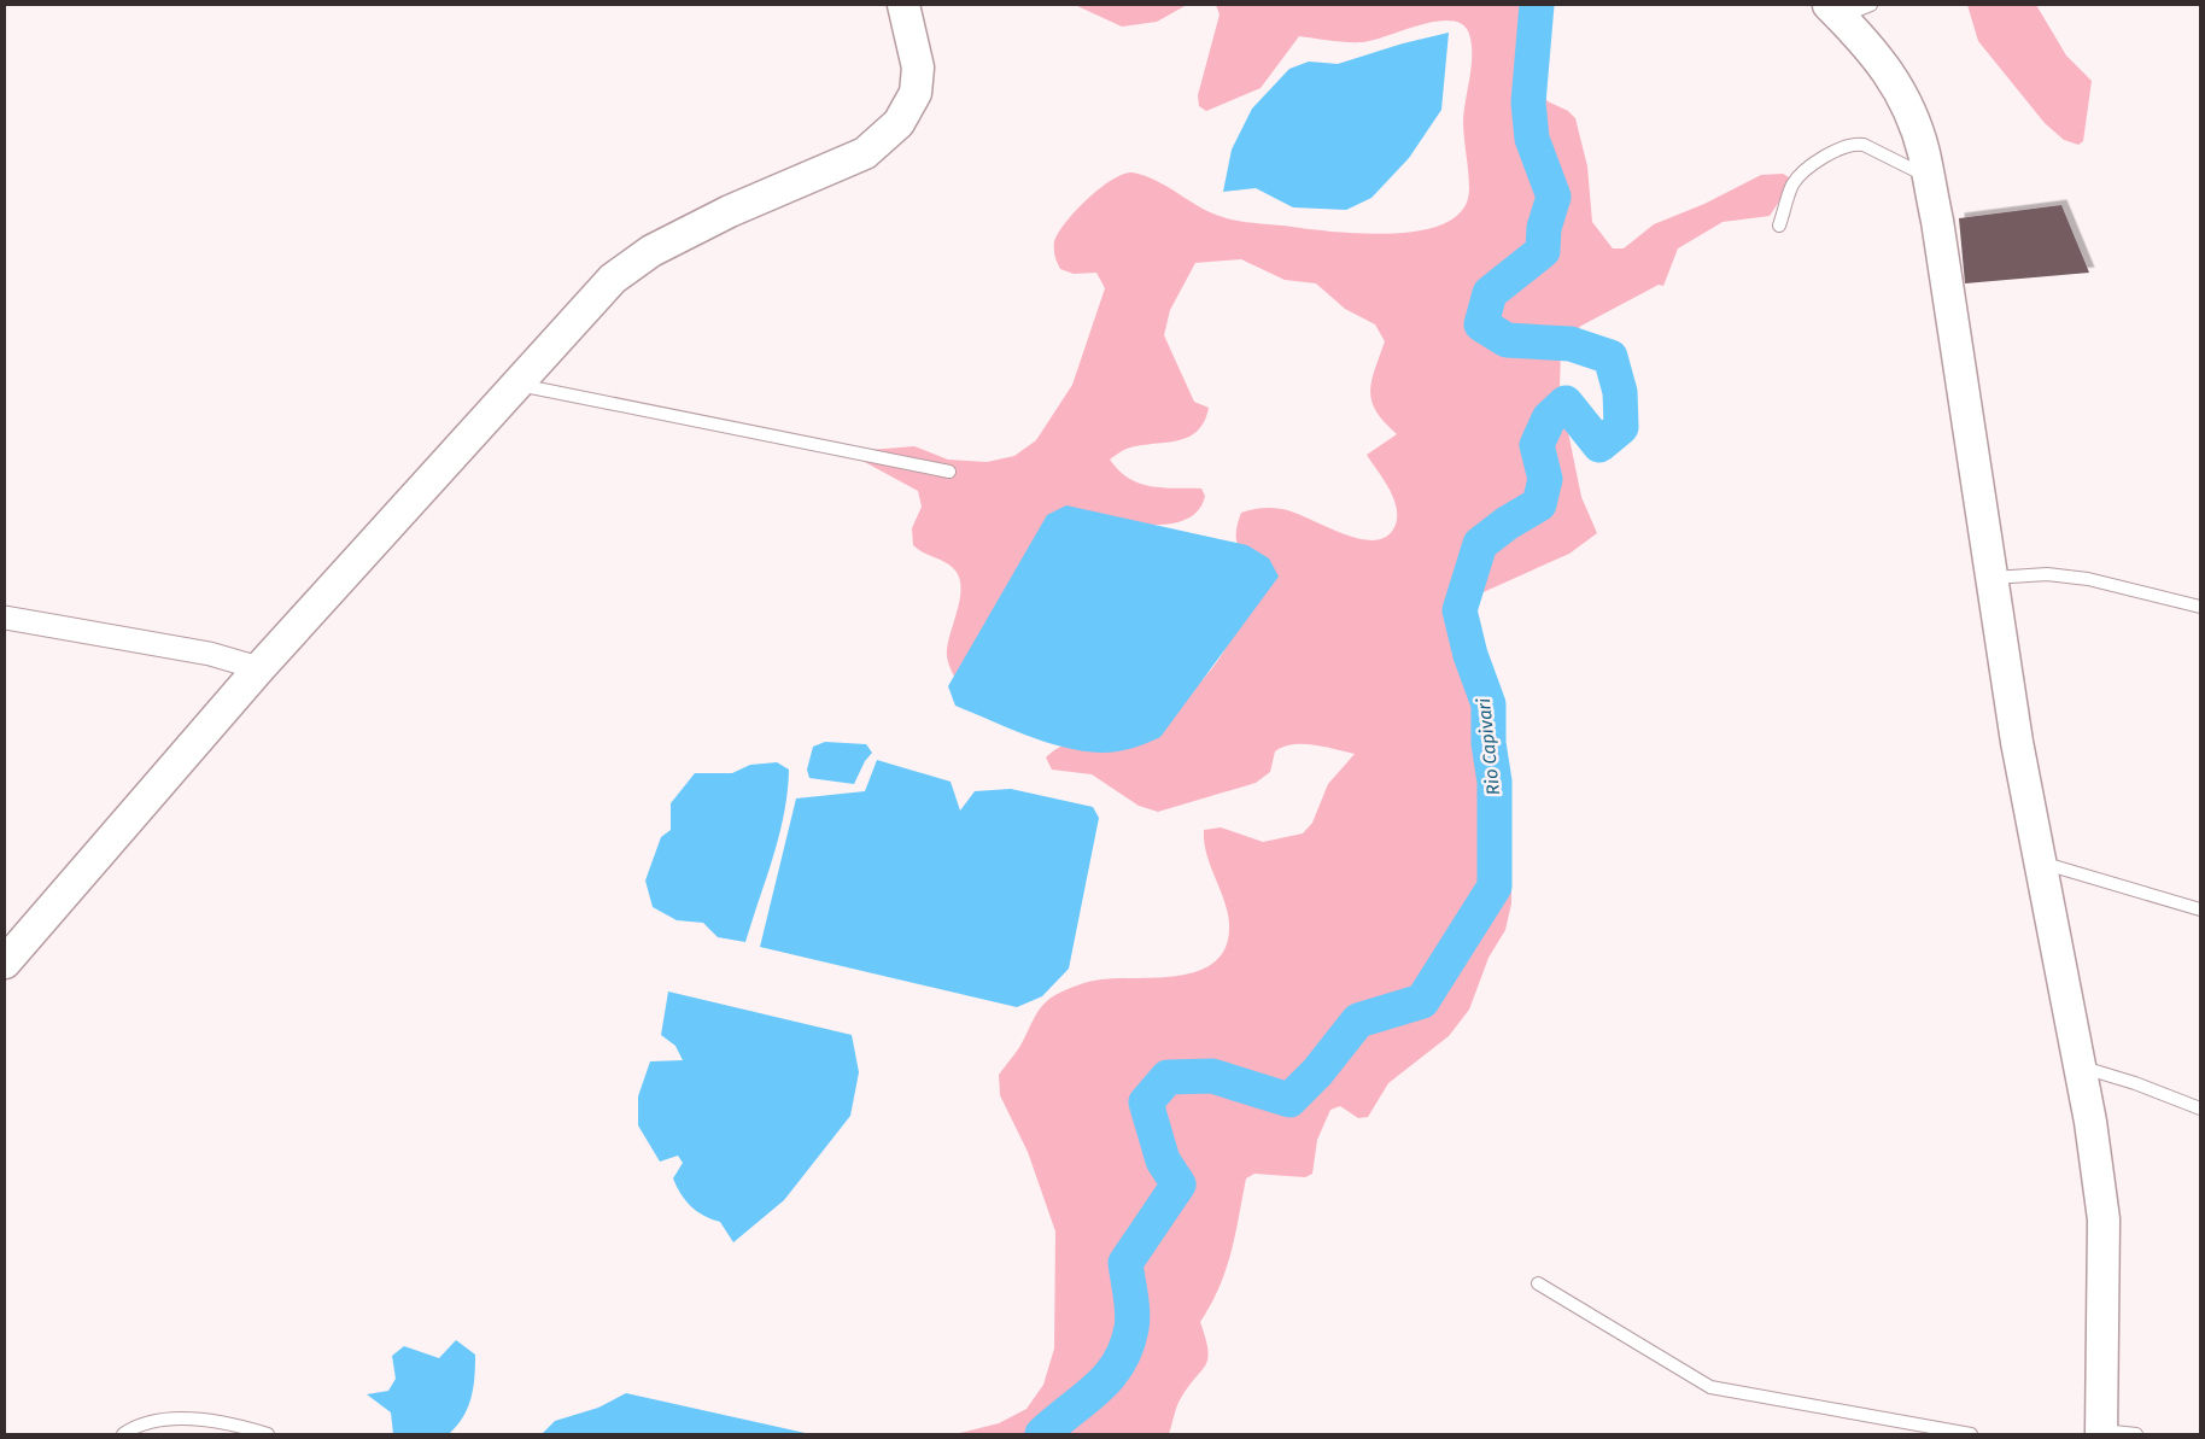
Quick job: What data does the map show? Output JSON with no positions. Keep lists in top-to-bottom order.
{
  "water": ["Rio Capivari"]
}
